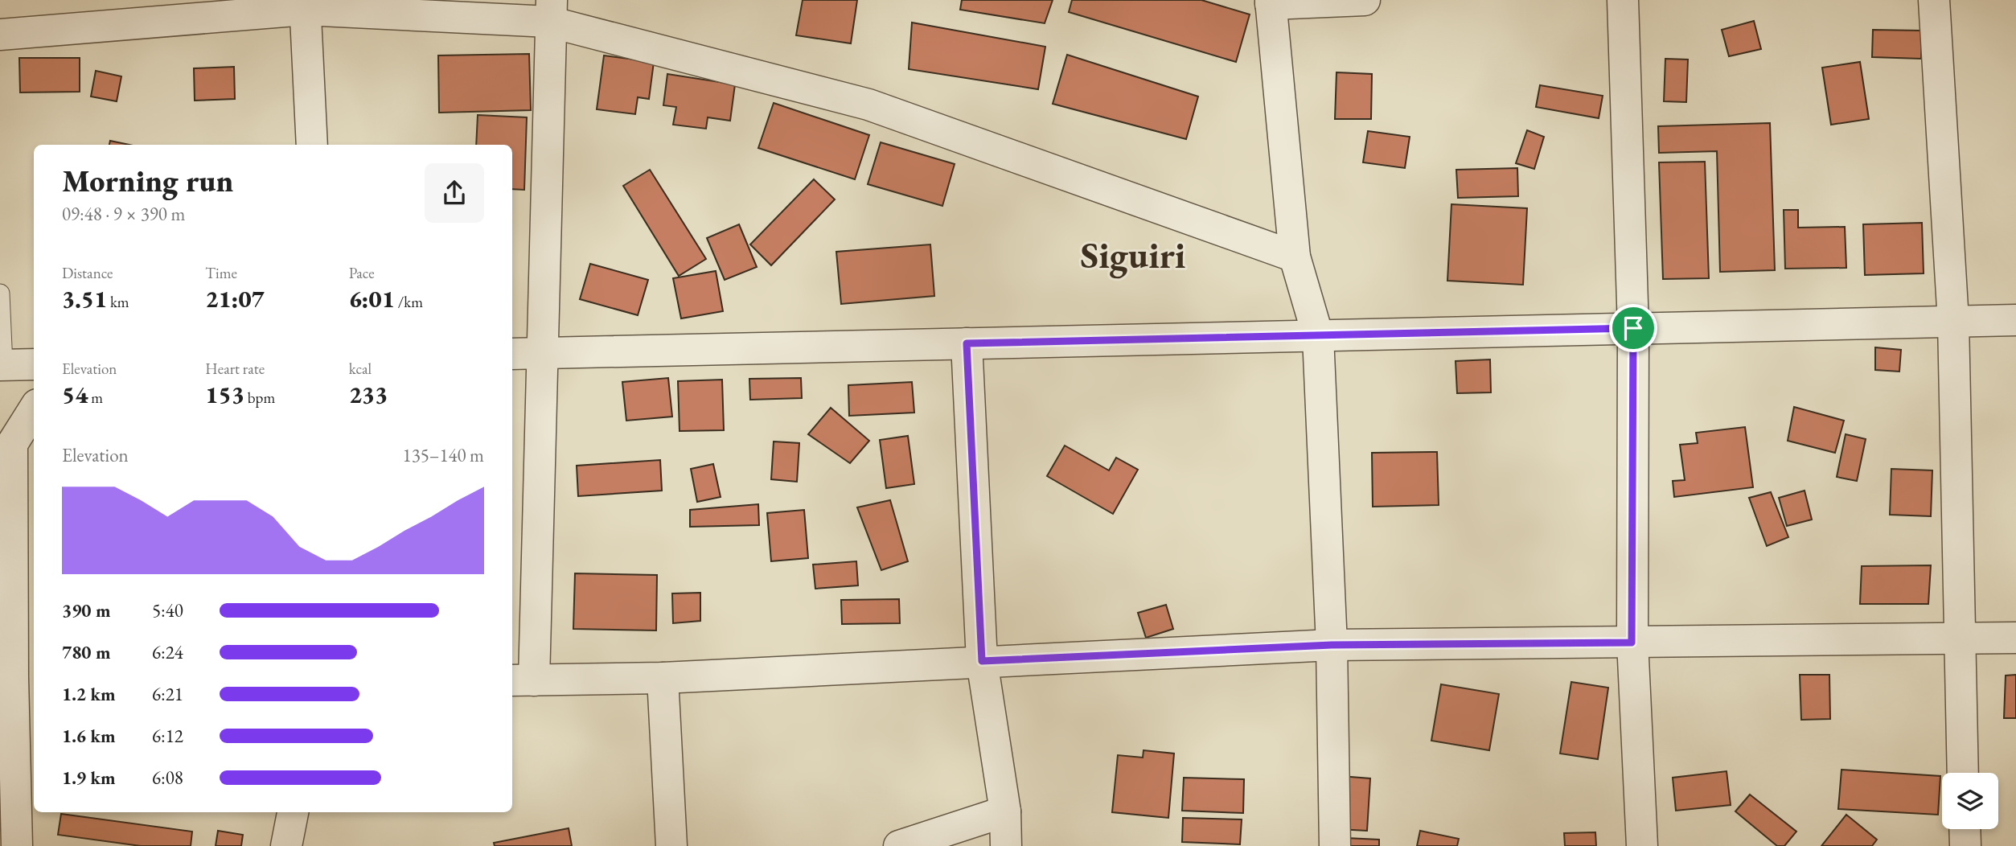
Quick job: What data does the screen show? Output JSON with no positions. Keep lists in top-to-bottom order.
{
  "districts": ["Siguiri"],
  "page": {
    "heading": ["Morning run", "09:48 · 9 × 390 m"],
    "stats": [
      ["Distance", "3.51 km"],
      ["Time", "21:07"],
      ["Pace", "6:01 /km"],
      ["Elevation", "54 m"],
      ["Heart rate", "153 bpm"],
      ["kcal", "233"]
    ],
    "chart": ["Elevation", "135–140 m"],
    "list": [
      {
        "name": "390 m",
        "note": "5:40"
      },
      {
        "name": "780 m",
        "note": "6:24"
      },
      {
        "name": "1.2 km",
        "note": "6:21"
      },
      {
        "name": "1.6 km",
        "note": "6:12"
      },
      {
        "name": "1.9 km",
        "note": "6:08"
      }
    ]
  }
}
